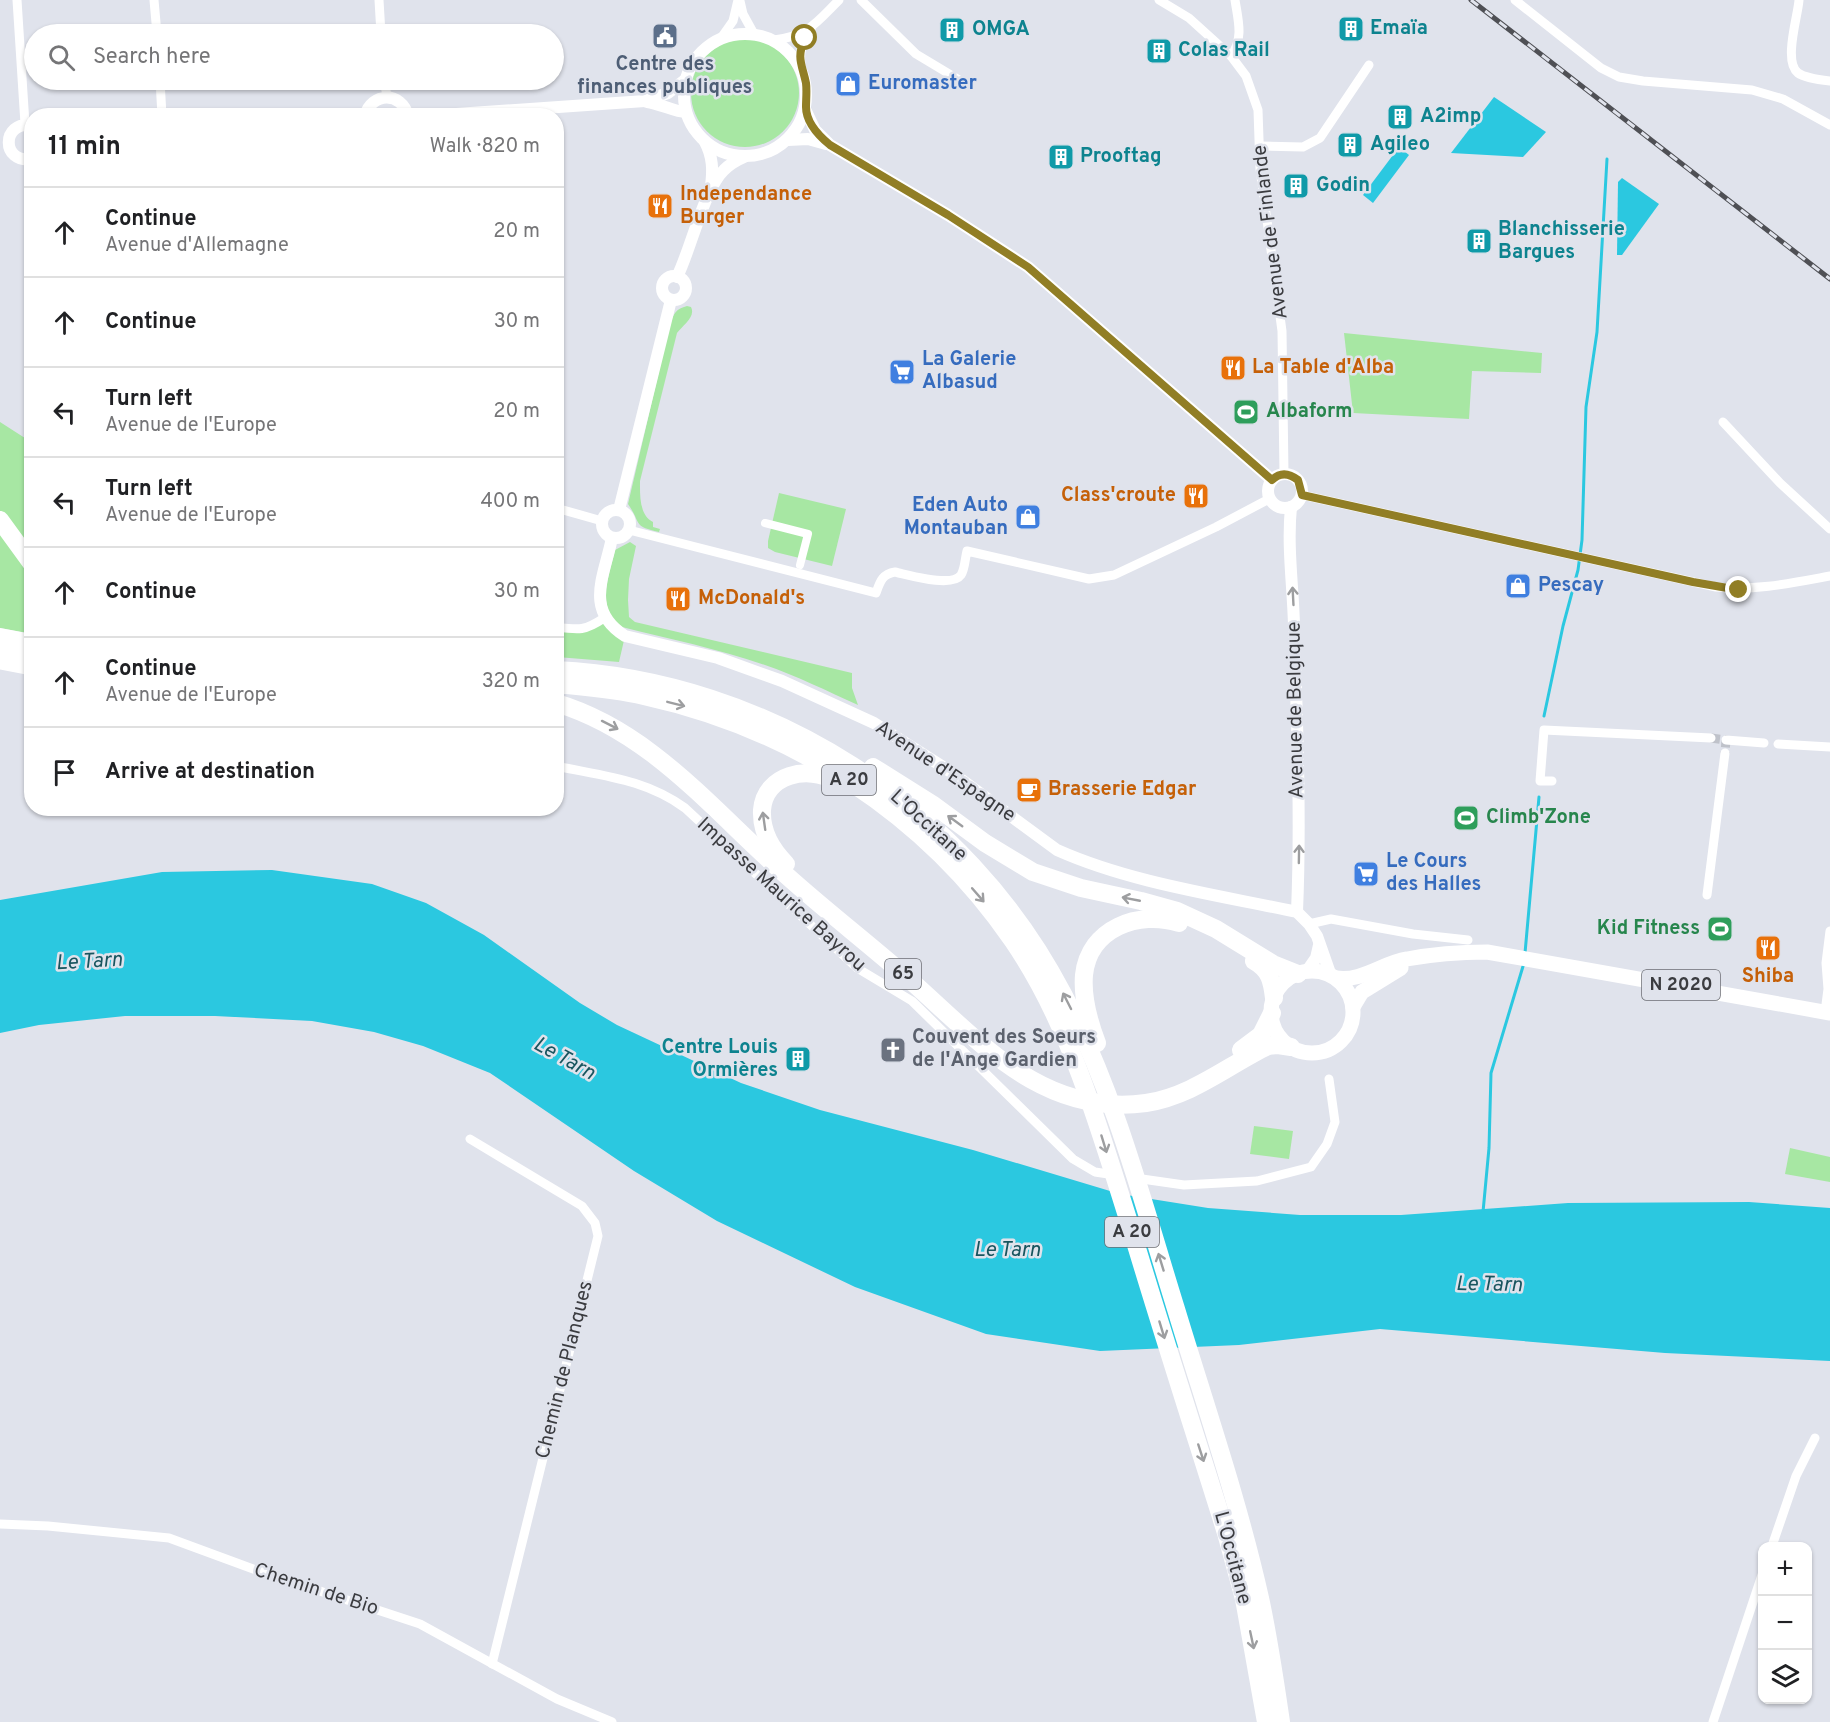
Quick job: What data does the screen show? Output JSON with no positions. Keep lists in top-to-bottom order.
{
  "streets": {
    "highway": ["A 20", "L'Occitane", "65"],
    "main road": ["N 2020"],
    "street": [
      "Avenue de Finlande",
      "Avenue de Belgique",
      "Avenue d'Espagne",
      "Impasse Maurice Bayrou",
      "Chemin de Planques",
      "Chemin de Bio"
    ]
  },
  "crossings": [
    ["Avenue de Finlande", "Avenue de Belgique"],
    ["Avenue de Belgique", "Avenue d'Espagne"],
    ["L'Occitane", "65"],
    ["65", "N 2020"],
    ["Chemin de Planques", "Chemin de Bio"]
  ],
  "one_way": ["Avenue de Belgique"],
  "water": ["Le Tarn"],
  "places": {
    "building": [
      "Emaïa",
      "OMGA",
      "Colas Rail",
      "A2imp",
      "Agileo",
      "Prooftag",
      "Godin",
      "Blanchisserie Bargues",
      "Centre Louis Ormières"
    ],
    "public building": ["Centre des finances publiques"],
    "shop": ["Euromaster", "Eden Auto Montauban", "Pescay"],
    "restaurant": [
      "Independance Burger",
      "La Table d'Alba",
      "Class'croute",
      "McDonald's",
      "Shiba"
    ],
    "supermarket": ["La Galerie Albasud", "Le Cours des Halles"],
    "sports": ["Albaform", "Climb'Zone", "Kid Fitness"],
    "cafe": ["Brasserie Edgar"],
    "church": ["Couvent des Soeurs de l'Ange Gardien"]
  },
  "page": {
    "search": "Search here",
    "heading": ["11 min", "Walk · 820 m"],
    "list": [
      ["Continue", "Avenue d'Allemagne", "20 m"],
      ["Continue", "30 m"],
      ["Turn left", "Avenue de l'Europe", "20 m"],
      ["Turn left", "Avenue de l'Europe", "400 m"],
      ["Continue", "30 m"],
      ["Continue", "Avenue de l'Europe", "320 m"],
      "Arrive at destination"
    ],
    "map_buttons": ["+", "−"]
  }
}
